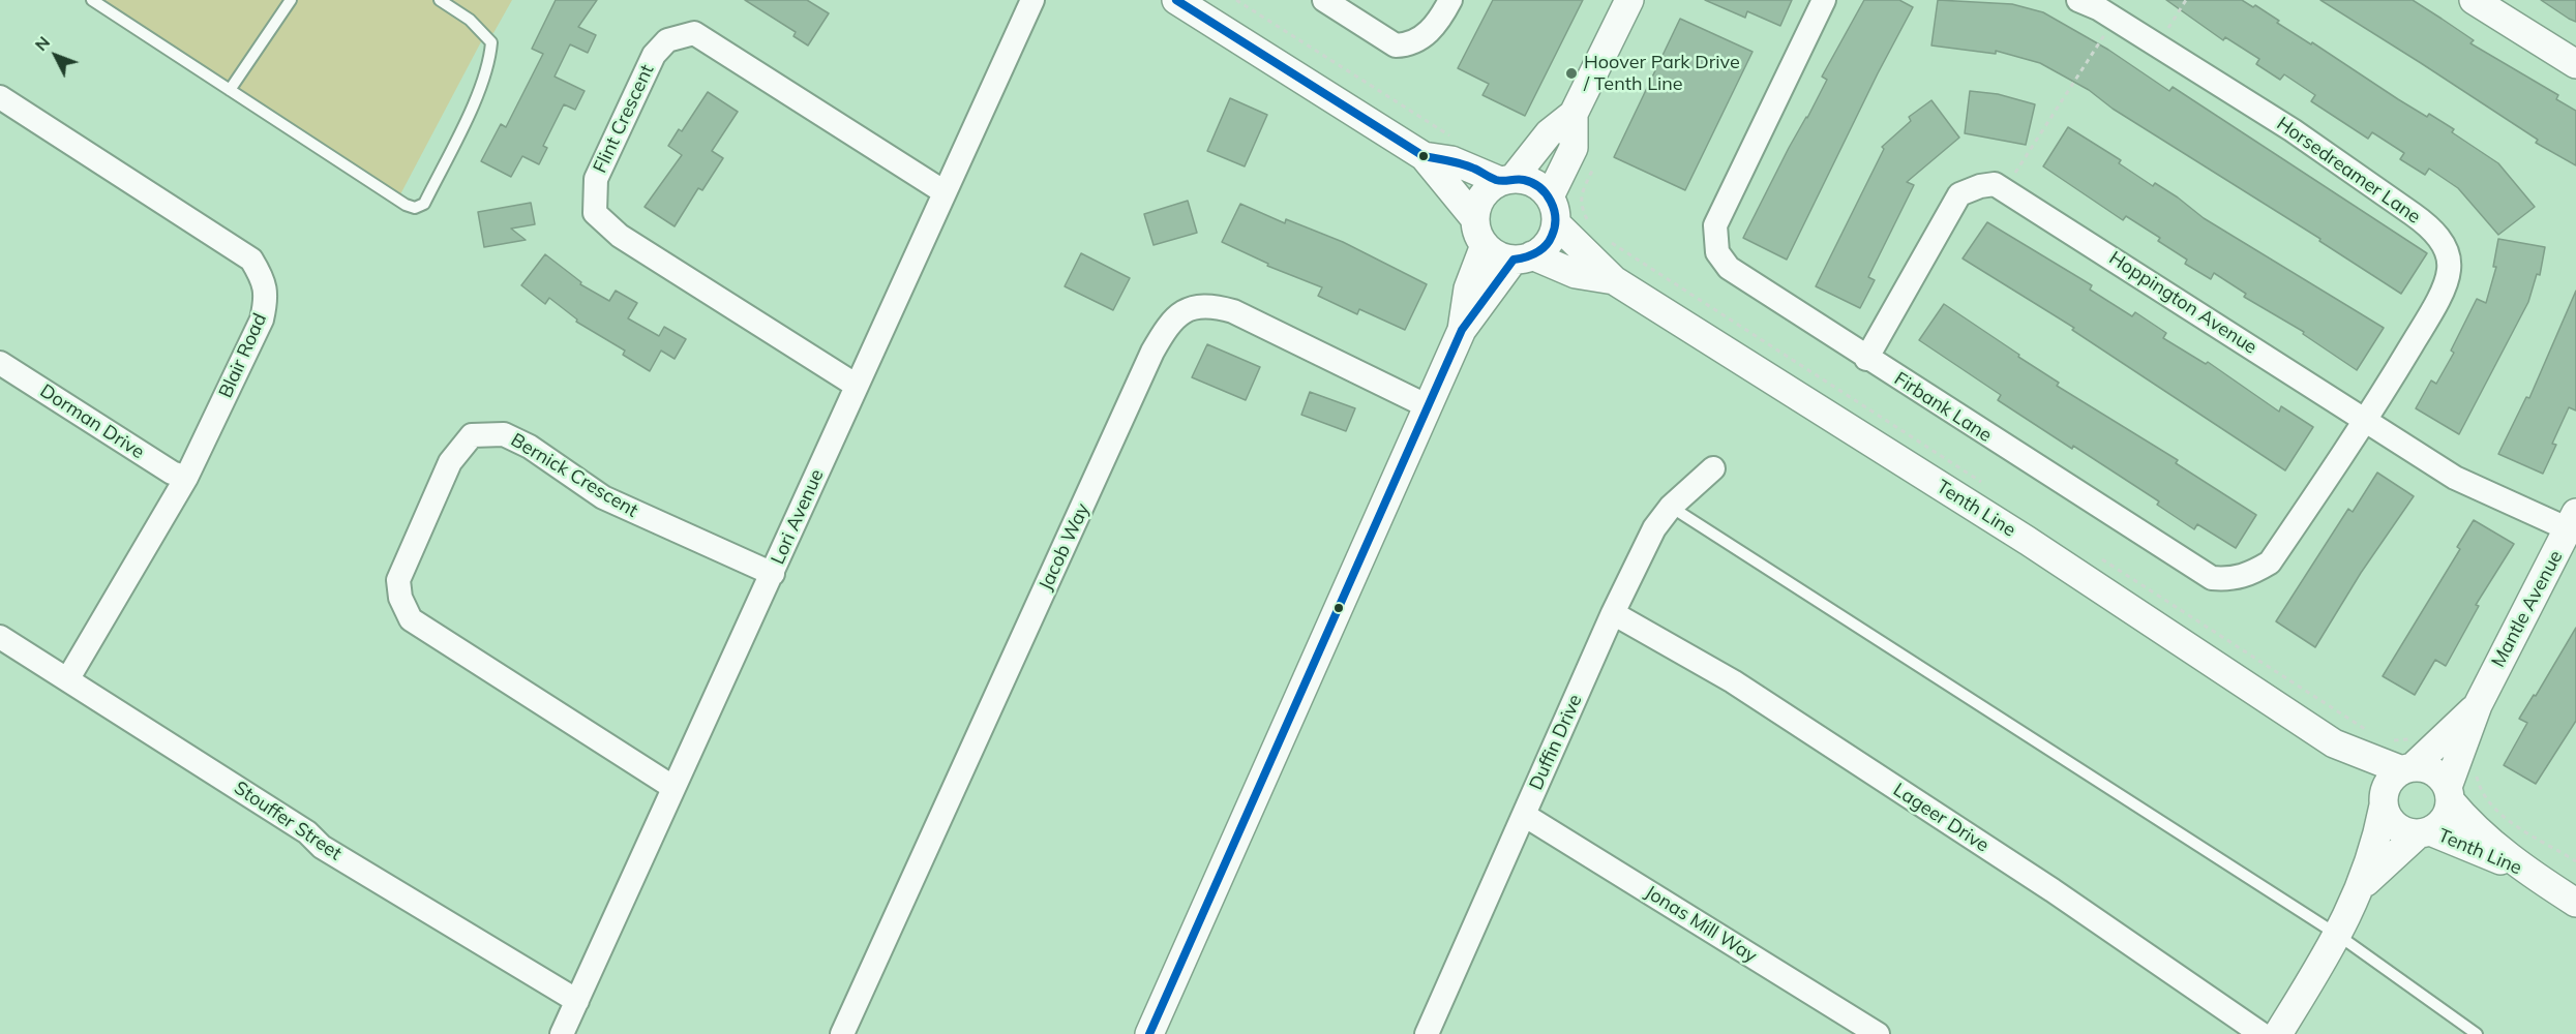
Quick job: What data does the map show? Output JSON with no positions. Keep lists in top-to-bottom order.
{
  "streets": {
    "street": [
      "Flint Crescent",
      "Horsedreamer Lane",
      "Hoppington Avenue",
      "Blair Road",
      "Firbank Lane",
      "Dorman Drive",
      "Bernick Crescent",
      "Tenth Line",
      "Lori Avenue",
      "Jacob Way",
      "Mantle Avenue",
      "Duffin Drive",
      "Lageer Drive",
      "Stouffer Street",
      "Jonas Mill Way"
    ]
  },
  "crossings": [
    ["Flint Crescent", "Lori Avenue"],
    ["Horsedreamer Lane", "Hoppington Avenue"],
    ["Horsedreamer Lane", "Firbank Lane"],
    ["Hoppington Avenue", "Firbank Lane"],
    ["Hoppington Avenue", "Mantle Avenue"],
    ["Blair Road", "Dorman Drive"],
    ["Blair Road", "Stouffer Street"],
    ["Bernick Crescent", "Lori Avenue"],
    ["Tenth Line", "Mantle Avenue"],
    ["Lori Avenue", "Stouffer Street"],
    ["Duffin Drive", "Lageer Drive"],
    ["Duffin Drive", "Jonas Mill Way"]
  ],
  "places": ["Hoover Park Drive / Tenth Line"],
  "north": "top left"
}
